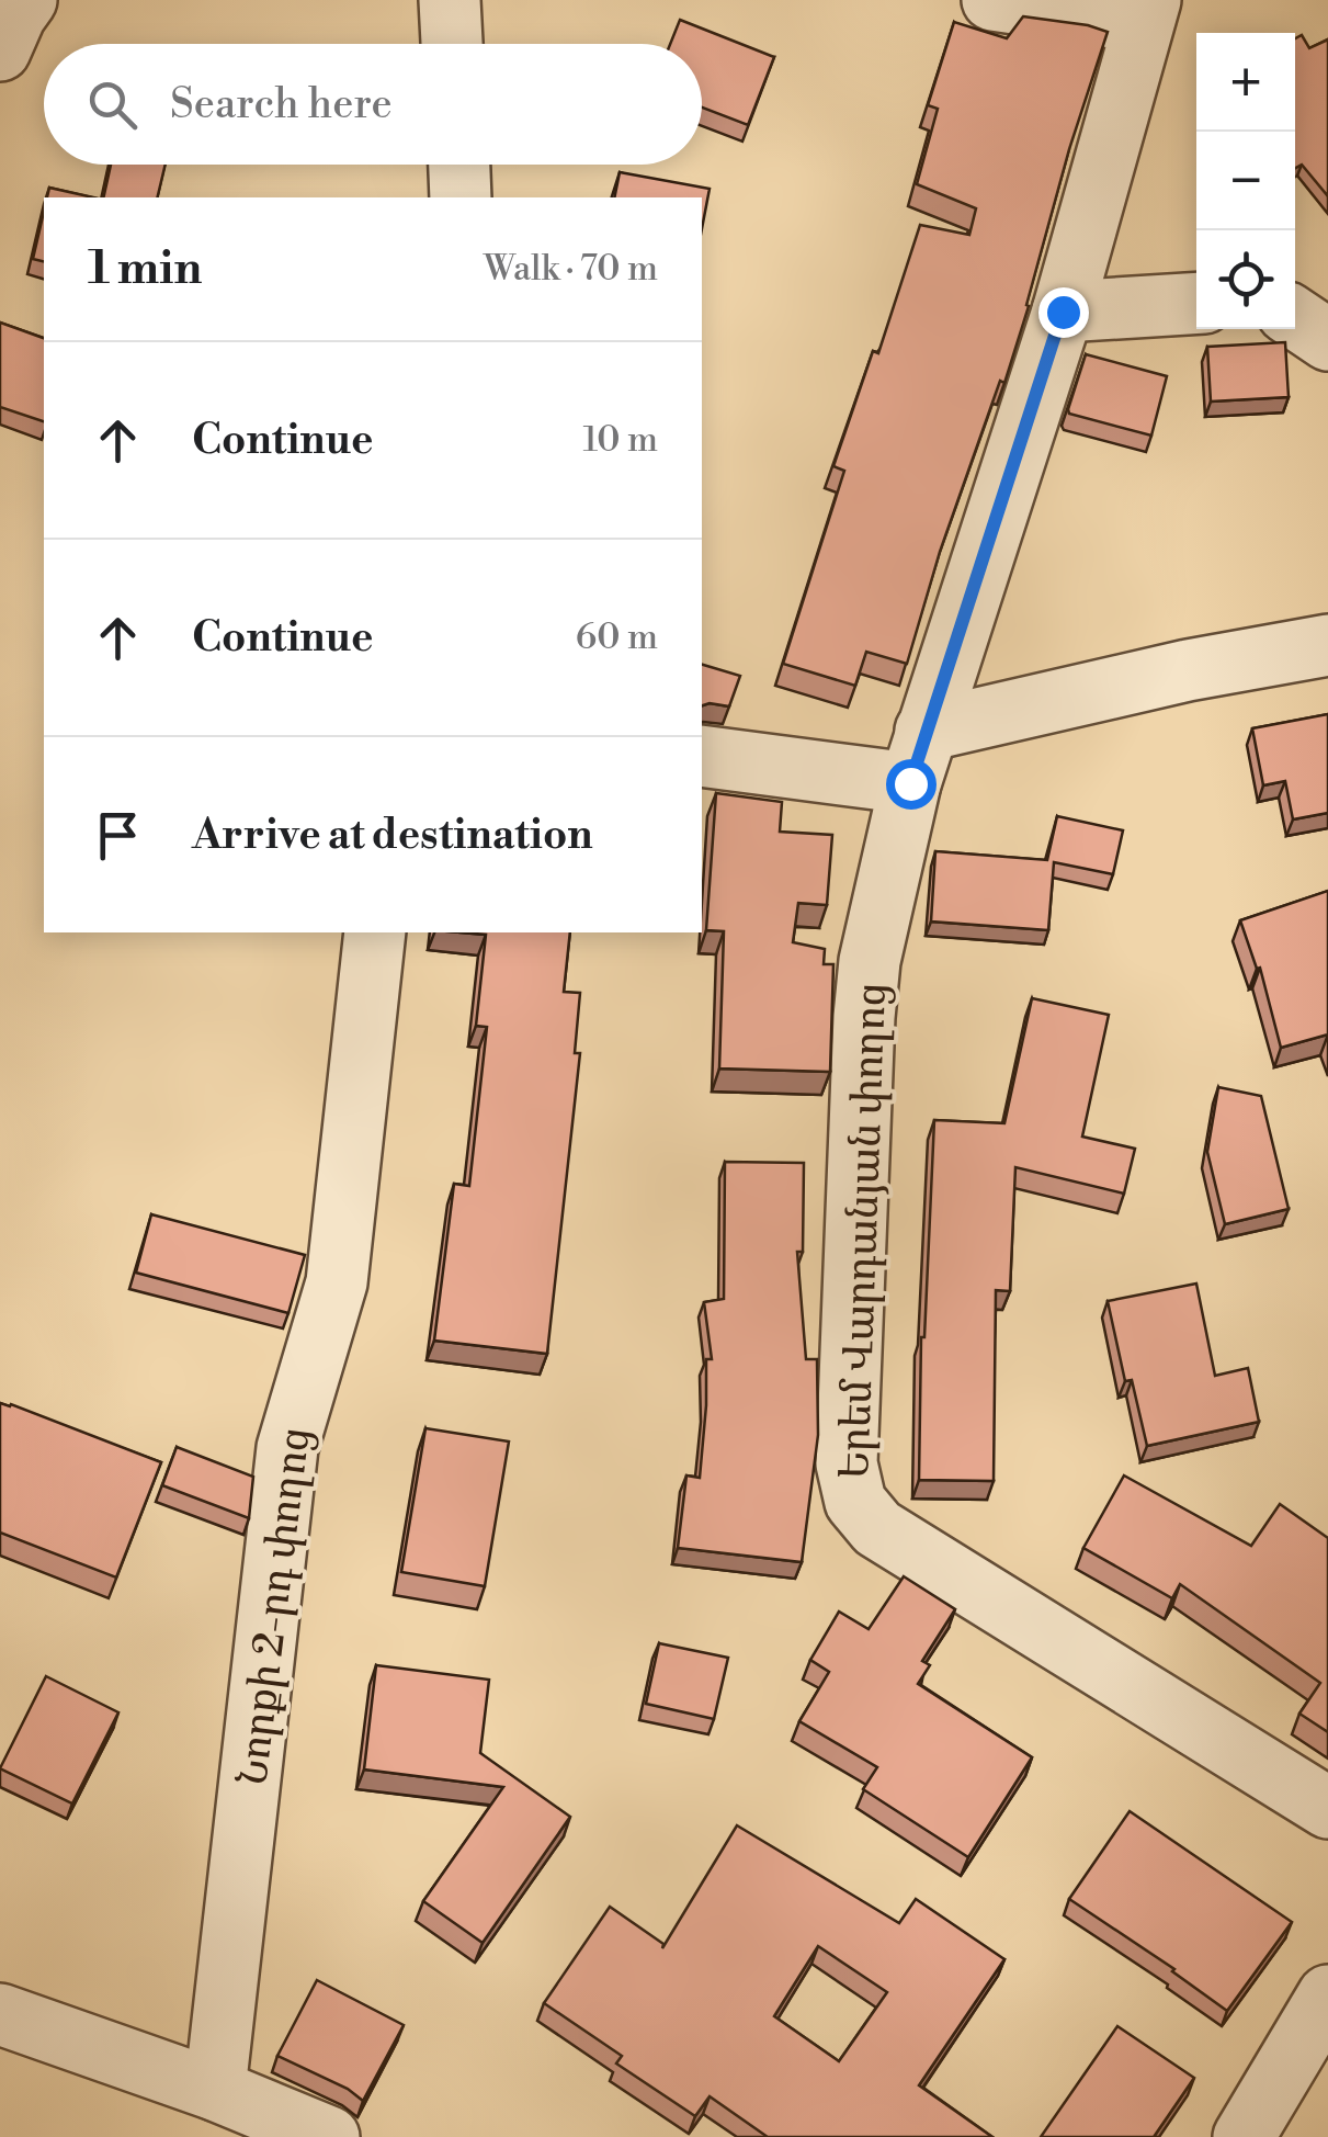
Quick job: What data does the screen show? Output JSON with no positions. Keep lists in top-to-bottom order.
{
  "streets": {
    "street": ["Երեմ Վարդանյան փողոց", "Նորքի 2-րդ փողոց"]
  },
  "page": {
    "map_buttons": ["+", "−"],
    "search": "Search here",
    "heading": ["1 min", "Walk · 70 m"],
    "list": [
      ["Continue", "10 m"],
      ["Continue", "60 m"],
      "Arrive at destination"
    ]
  }
}
